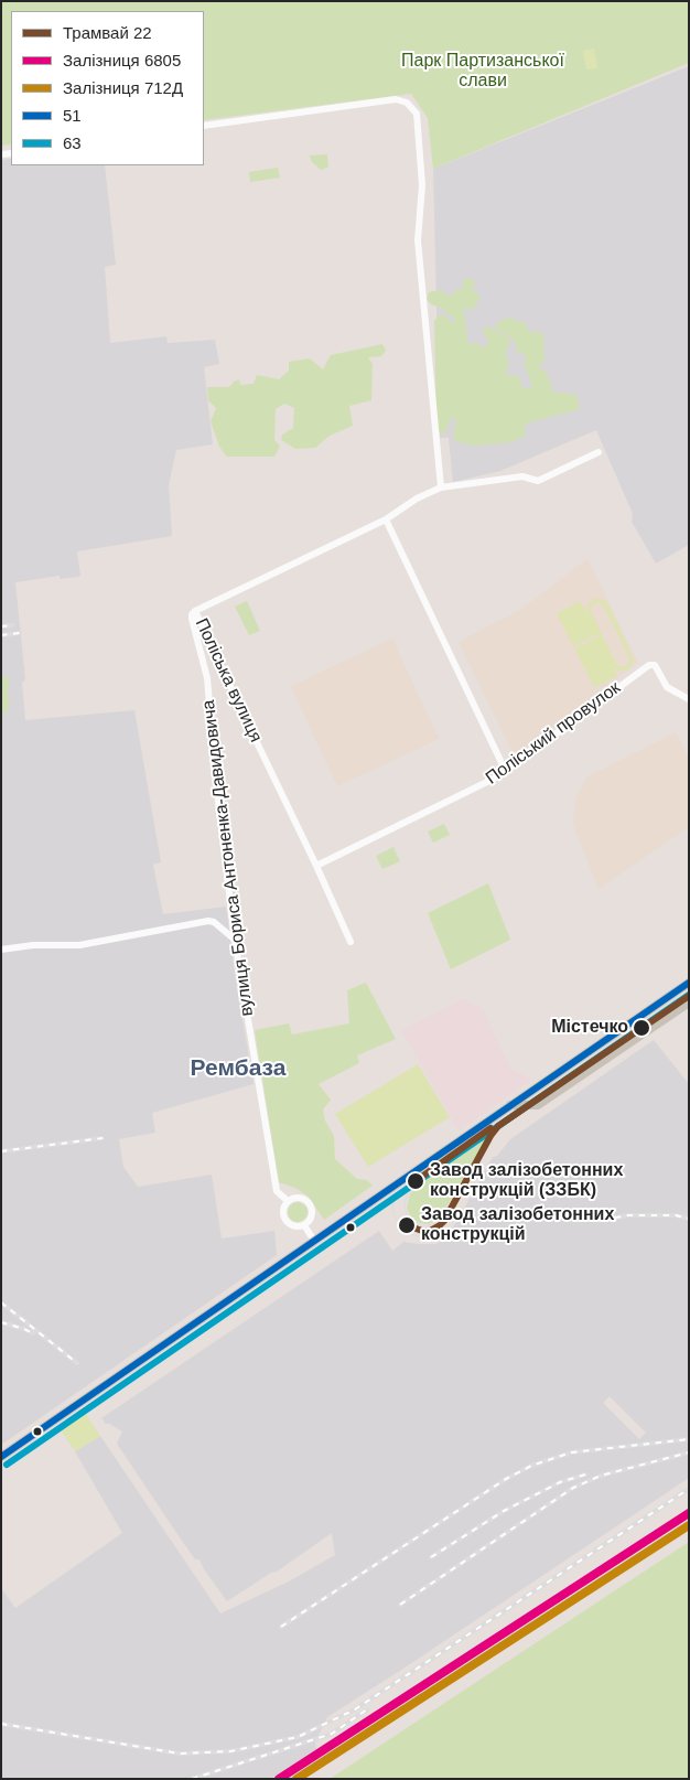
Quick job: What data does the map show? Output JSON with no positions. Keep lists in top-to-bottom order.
{
  "streets": {
    "street": ["Поліська вулиця", "Поліський провулок", "вулиця Бориса Антоненка-Давидовича"]
  },
  "crossings": [
    ["Поліська вулиця", "Поліський провулок"],
    ["Поліська вулиця", "вулиця Бориса Антоненка-Давидовича"]
  ],
  "districts": ["Рембаза"],
  "parks": ["Парк Партизанської слави"],
  "places": ["Містечко", "Завод залізобетонних конструкцій (ЗЗБК)", "Завод залізобетонних конструкцій"],
  "lines": [
    "transit line 51",
    "transit line 63",
    "tram line 22",
    "rail line 6805",
    "rail line 712Д"
  ],
  "legend": [
    "Трамвай 22",
    "Залізниця 6805",
    "Залізниця 712Д",
    "51",
    "63"
  ]
}
